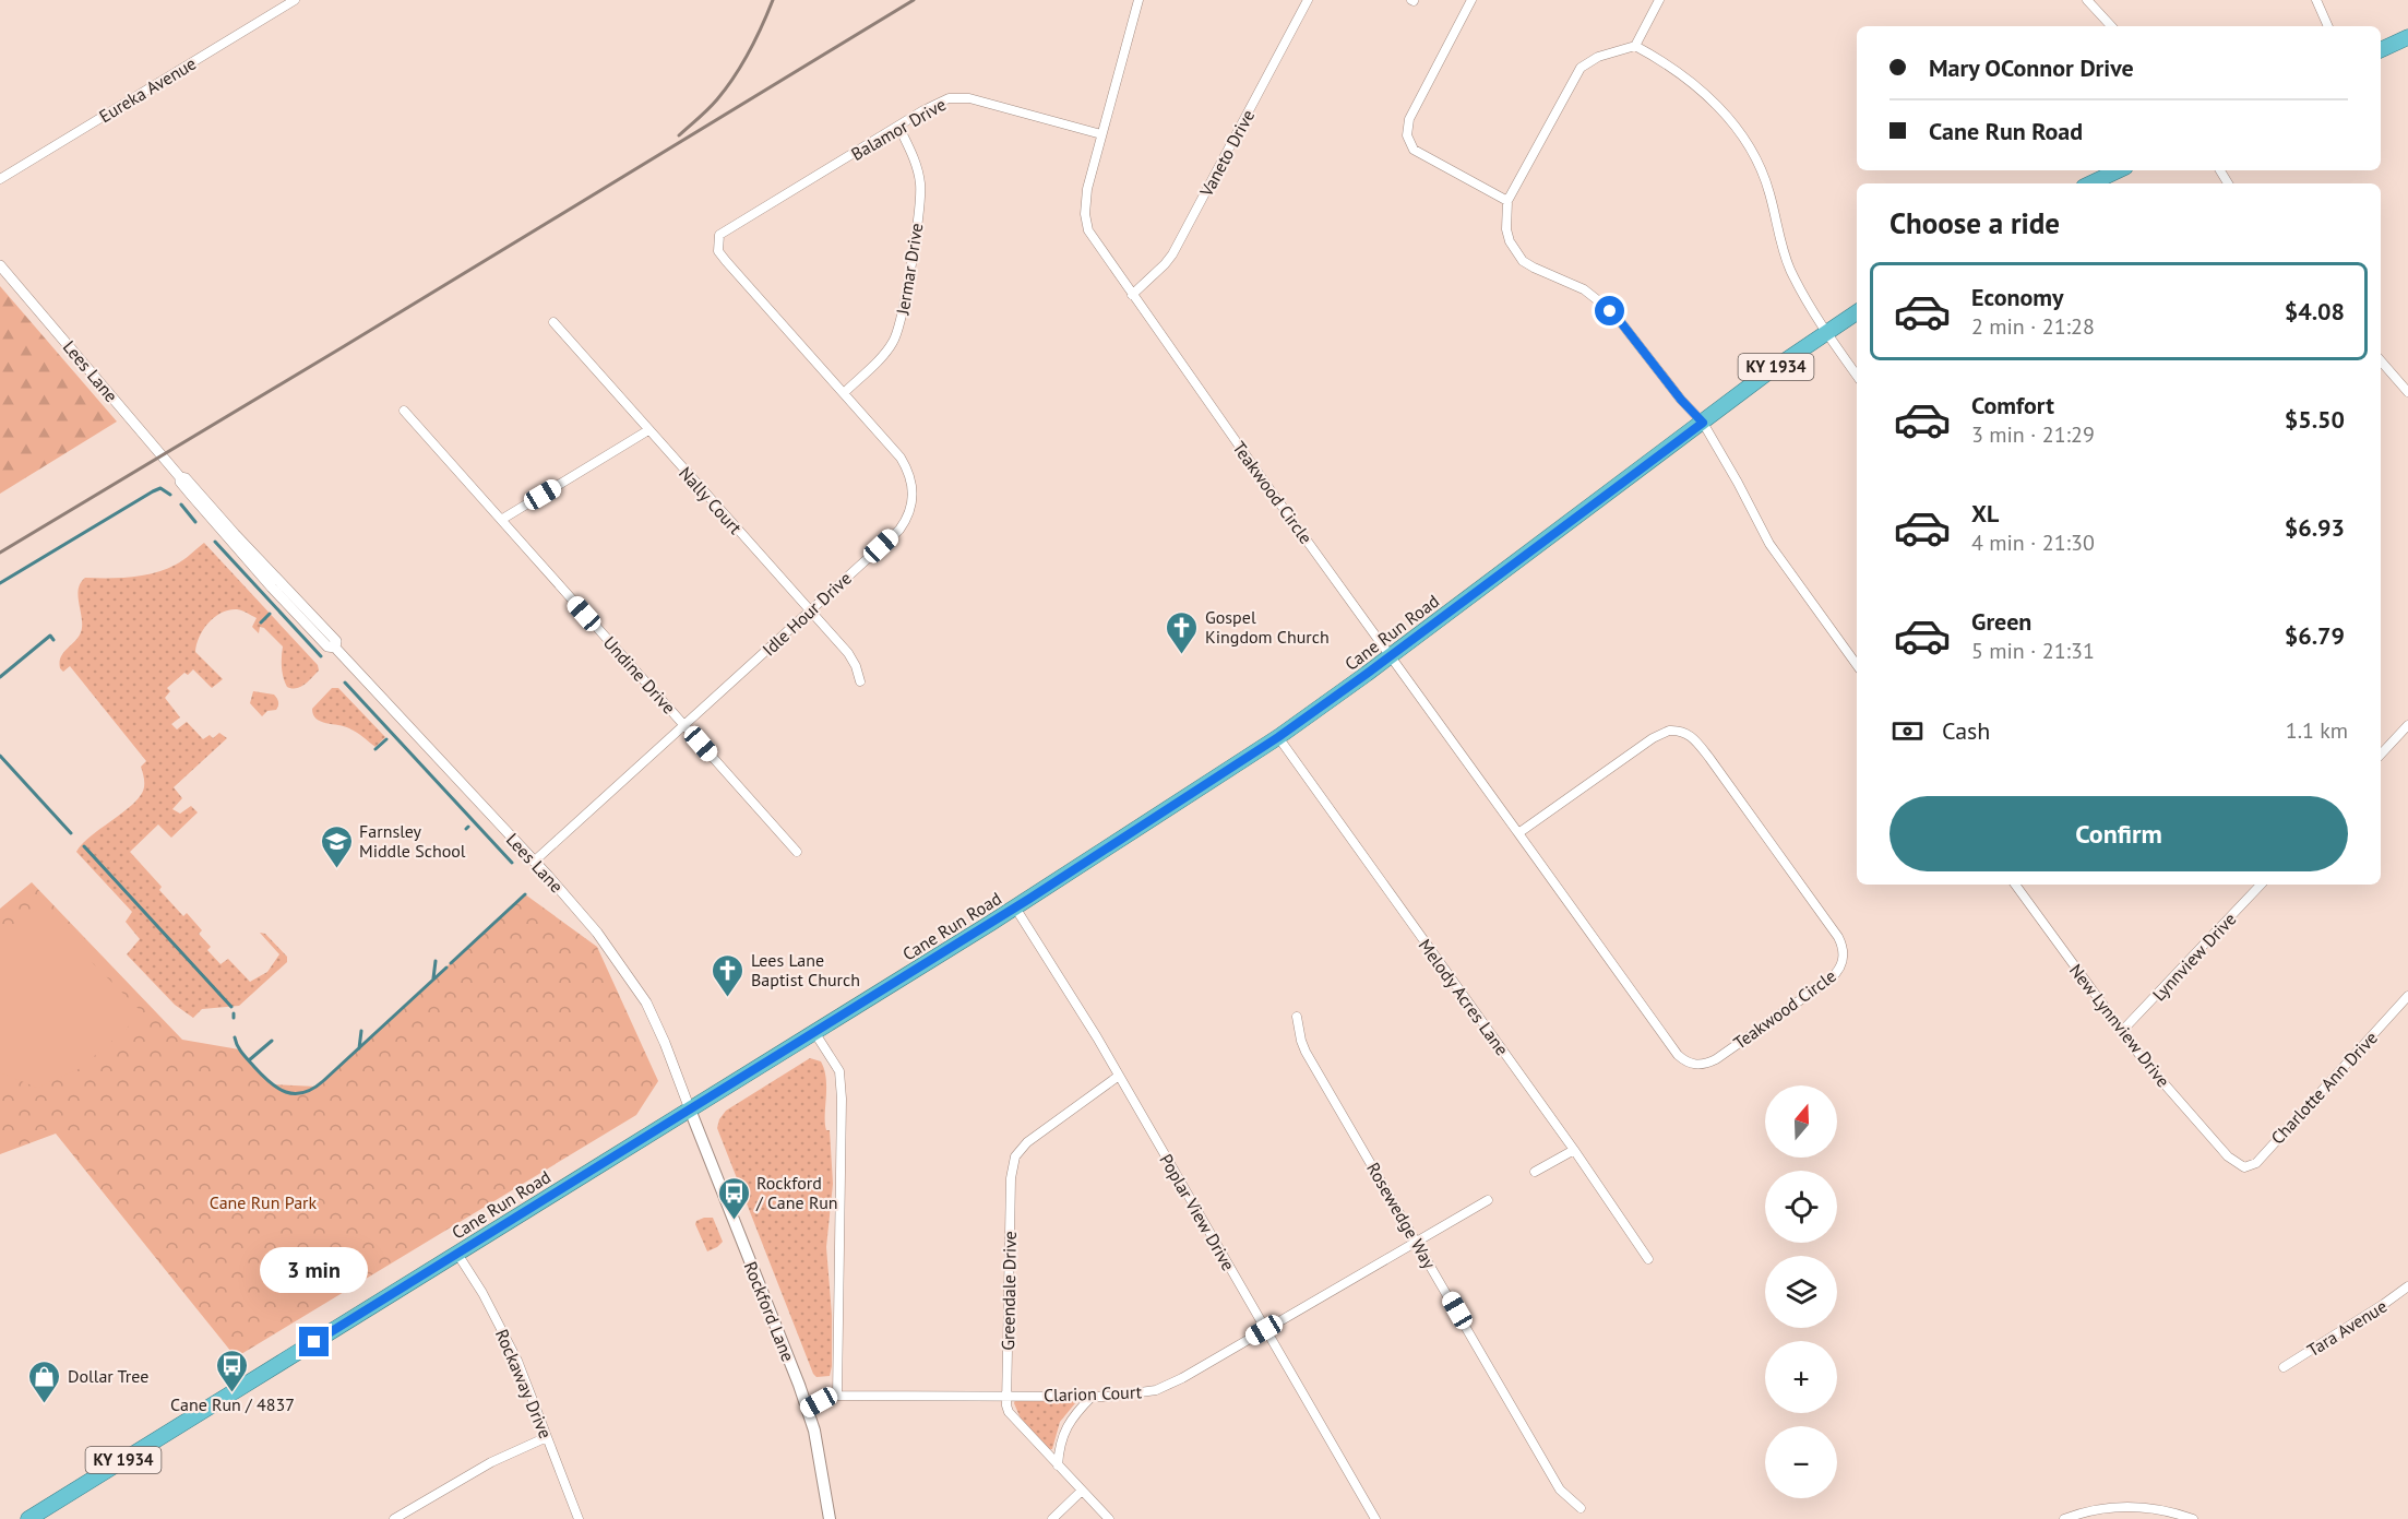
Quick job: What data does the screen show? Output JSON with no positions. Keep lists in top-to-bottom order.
{
  "streets": {
    "highway": ["KY 1934", "Cane Run Road"],
    "main road": ["Rockford Lane"],
    "street": [
      "Eureka Avenue",
      "Balamor Drive",
      "Vaneto Drive",
      "Jermar Drive",
      "Lees Lane",
      "Teakwood Circle",
      "Nally Court",
      "Idle Hour Drive",
      "Undine Drive",
      "Lynnview Drive",
      "Melody Acres Lane",
      "New Lynnview Drive",
      "Charlotte Ann Drive",
      "Poplar View Drive",
      "Rosewedge Way",
      "Greendale Drive",
      "Tara Avenue",
      "Rockaway Drive",
      "Clarion Court"
    ]
  },
  "crossings": [
    ["Balamor Drive", "Jermar Drive"],
    ["Balamor Drive", "Teakwood Circle"],
    ["Balamor Drive", "Idle Hour Drive"],
    ["Vaneto Drive", "Teakwood Circle"],
    ["Jermar Drive", "Idle Hour Drive"],
    ["Lees Lane", "Idle Hour Drive"],
    ["Lees Lane", "Cane Run Road"],
    ["Lees Lane", "Rockford Lane"],
    ["Teakwood Circle", "Cane Run Road"],
    ["Nally Court", "Idle Hour Drive"],
    ["Idle Hour Drive", "Undine Drive"],
    ["Cane Run Road", "Melody Acres Lane"],
    ["Cane Run Road", "Poplar View Drive"],
    ["Cane Run Road", "Rockford Lane"],
    ["Cane Run Road", "Rockaway Drive"],
    ["Lynnview Drive", "New Lynnview Drive"],
    ["New Lynnview Drive", "Charlotte Ann Drive"],
    ["Poplar View Drive", "Greendale Drive"],
    ["Poplar View Drive", "Clarion Court"],
    ["Rosewedge Way", "Clarion Court"],
    ["Greendale Drive", "Clarion Court"],
    ["Rockford Lane", "Clarion Court"]
  ],
  "parks": ["Cane Run Park"],
  "places": {
    "church": ["Gospel Kingdom Church", "Lees Lane Baptist Church"],
    "school or university": ["Farnsley Middle School"],
    "bus stop": ["Rockford / Cane Run", "Cane Run / 4837"],
    "shop": ["Dollar Tree"]
  },
  "north": "top",
  "page": {
    "banner": ["Mary OConnor Drive", "Cane Run Road"],
    "heading": "Choose a ride",
    "list": [
      {
        "name": "Economy",
        "note": "2 min · 21:28",
        "value": "$4.08"
      },
      {
        "name": "Comfort",
        "note": "3 min · 21:29",
        "value": "$5.50"
      },
      {
        "name": "XL",
        "note": "4 min · 21:30",
        "value": "$6.93"
      },
      {
        "name": "Green",
        "note": "5 min · 21:31",
        "value": "$6.79"
      }
    ],
    "pay": ["Cash", "1.1 km"],
    "buttons": "Confirm",
    "map_buttons": ["+", "−"],
    "bubble": "3 min"
  }
}
